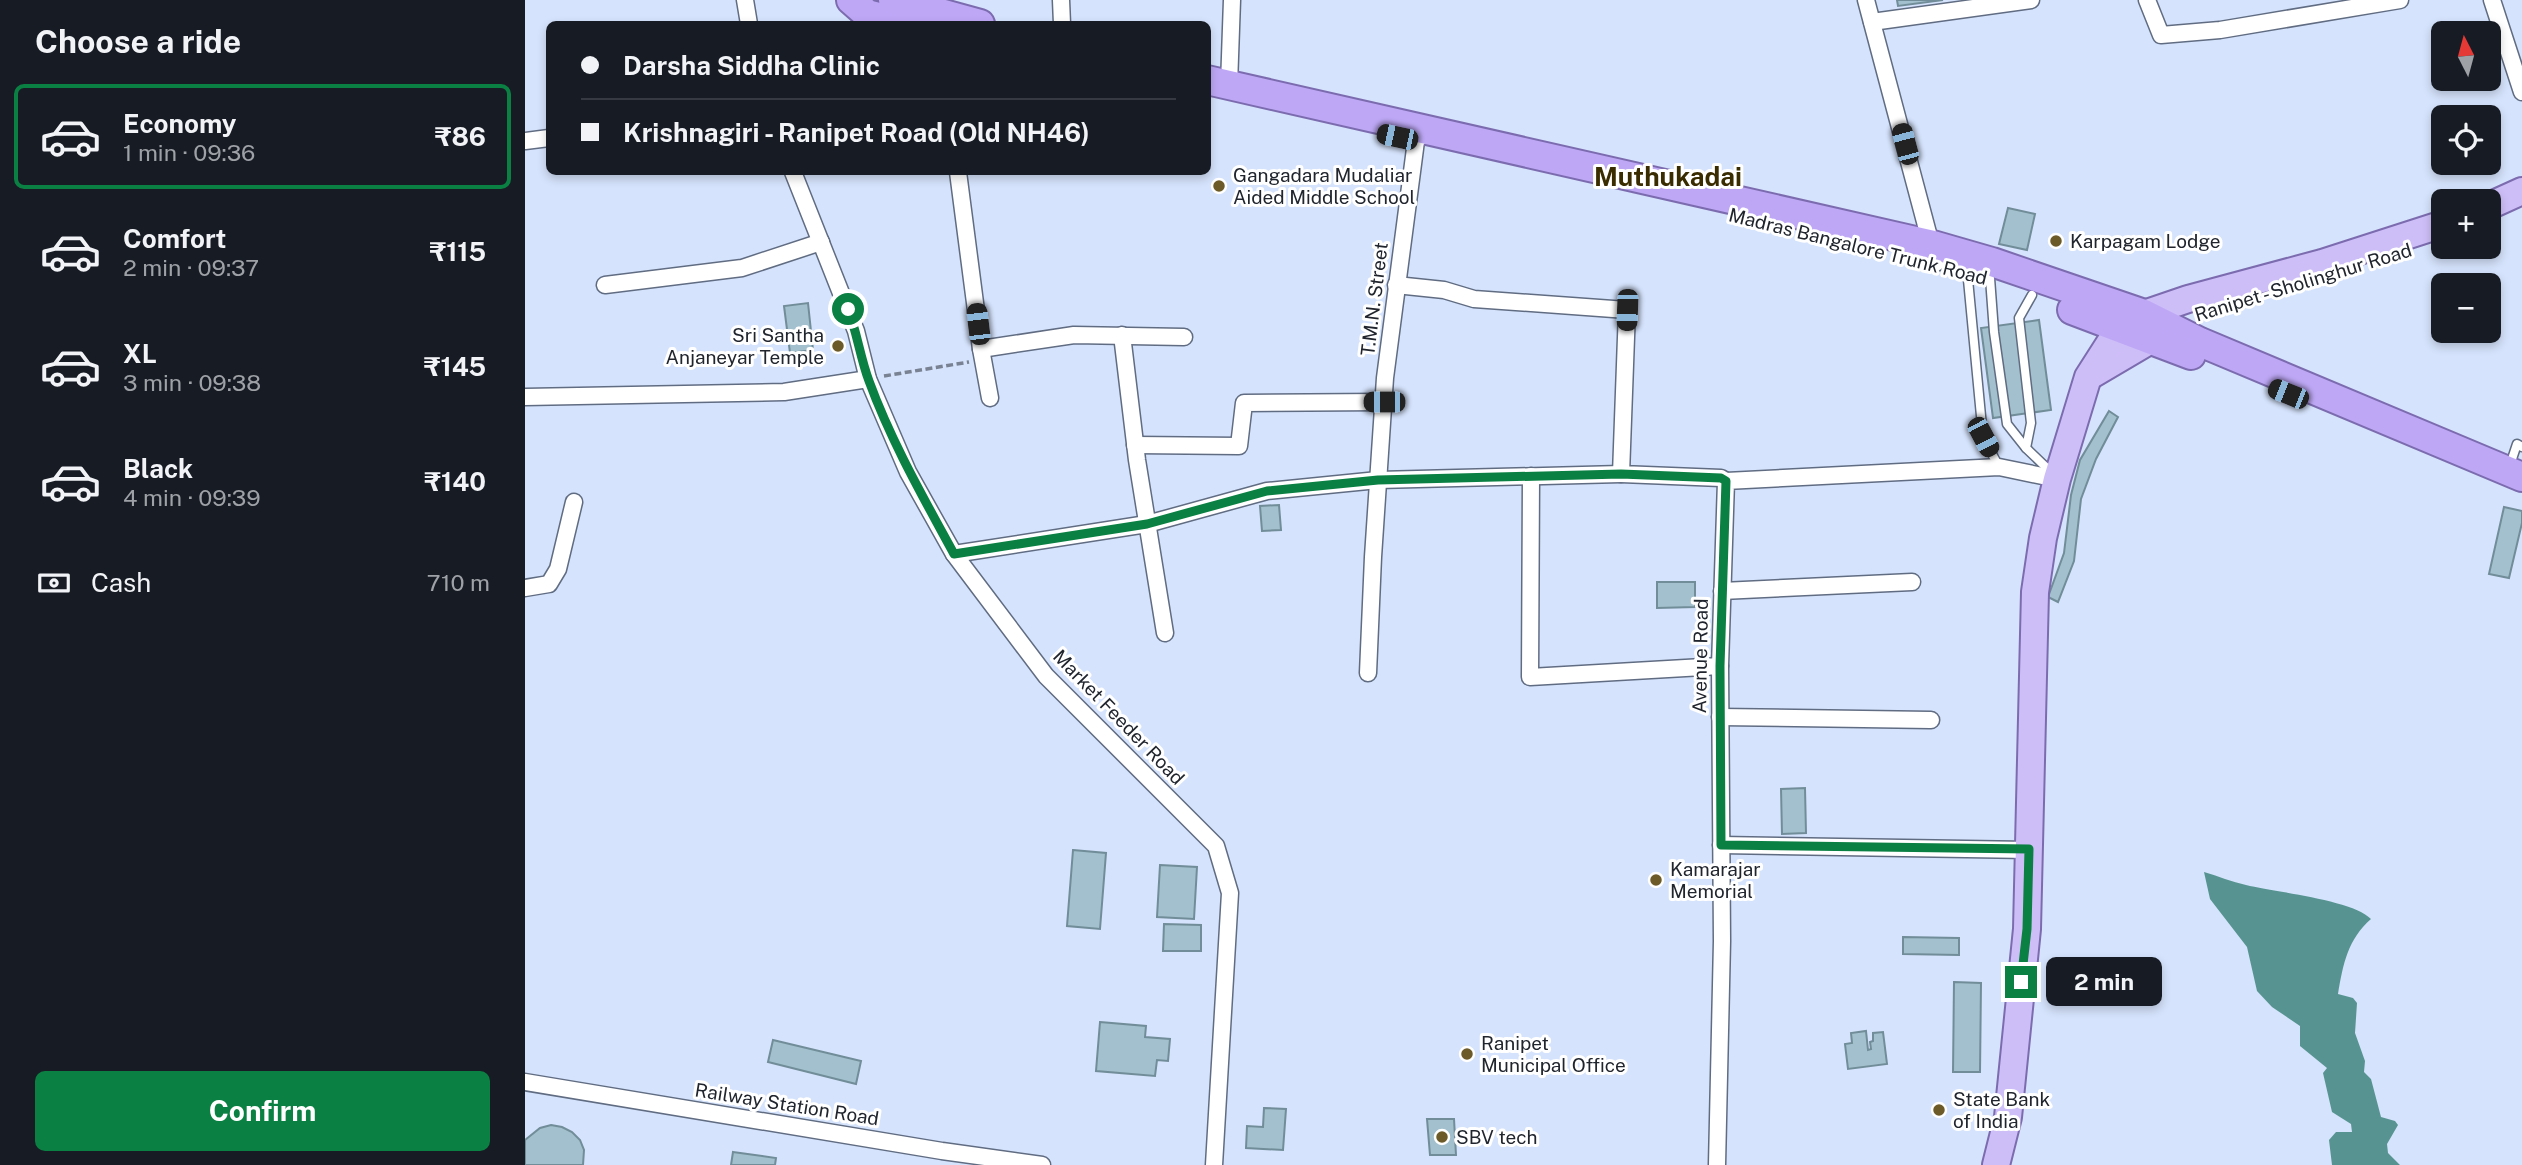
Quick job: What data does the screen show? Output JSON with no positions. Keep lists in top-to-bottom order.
{
  "streets": {
    "highway": ["Madras Bangalore Trunk Road"],
    "main road": ["Ranipet - Sholinghur Road"],
    "street": [
      "T.M.N. Street",
      "Avenue Road",
      "Market Feeder Road",
      "Railway Station Road"
    ]
  },
  "crossings": [
    ["Madras Bangalore Trunk Road", "Ranipet - Sholinghur Road"],
    ["Madras Bangalore Trunk Road", "T.M.N. Street"]
  ],
  "districts": ["Muthukadai"],
  "places": [
    "Gangadara Mudaliar Aided Middle School",
    "Karpagam Lodge",
    "Sri Santha Anjaneyar Temple",
    "Kamarajar Memorial",
    "Ranipet Municipal Office",
    "State Bank of India",
    "SBV tech"
  ],
  "north": "top",
  "page": {
    "heading": "Choose a ride",
    "map_buttons": ["+", "−"],
    "banner": ["Darsha Siddha Clinic", "Krishnagiri - Ranipet Road (Old NH46)"],
    "list": [
      {
        "name": "Economy",
        "note": "1 min · 09:36",
        "value": "₹86"
      },
      {
        "name": "Comfort",
        "note": "2 min · 09:37",
        "value": "₹115"
      },
      {
        "name": "XL",
        "note": "3 min · 09:38",
        "value": "₹145"
      },
      {
        "name": "Black",
        "note": "4 min · 09:39",
        "value": "₹140"
      }
    ],
    "pay": ["Cash", "710 m"],
    "bubble": "2 min",
    "buttons": "Confirm"
  }
}
